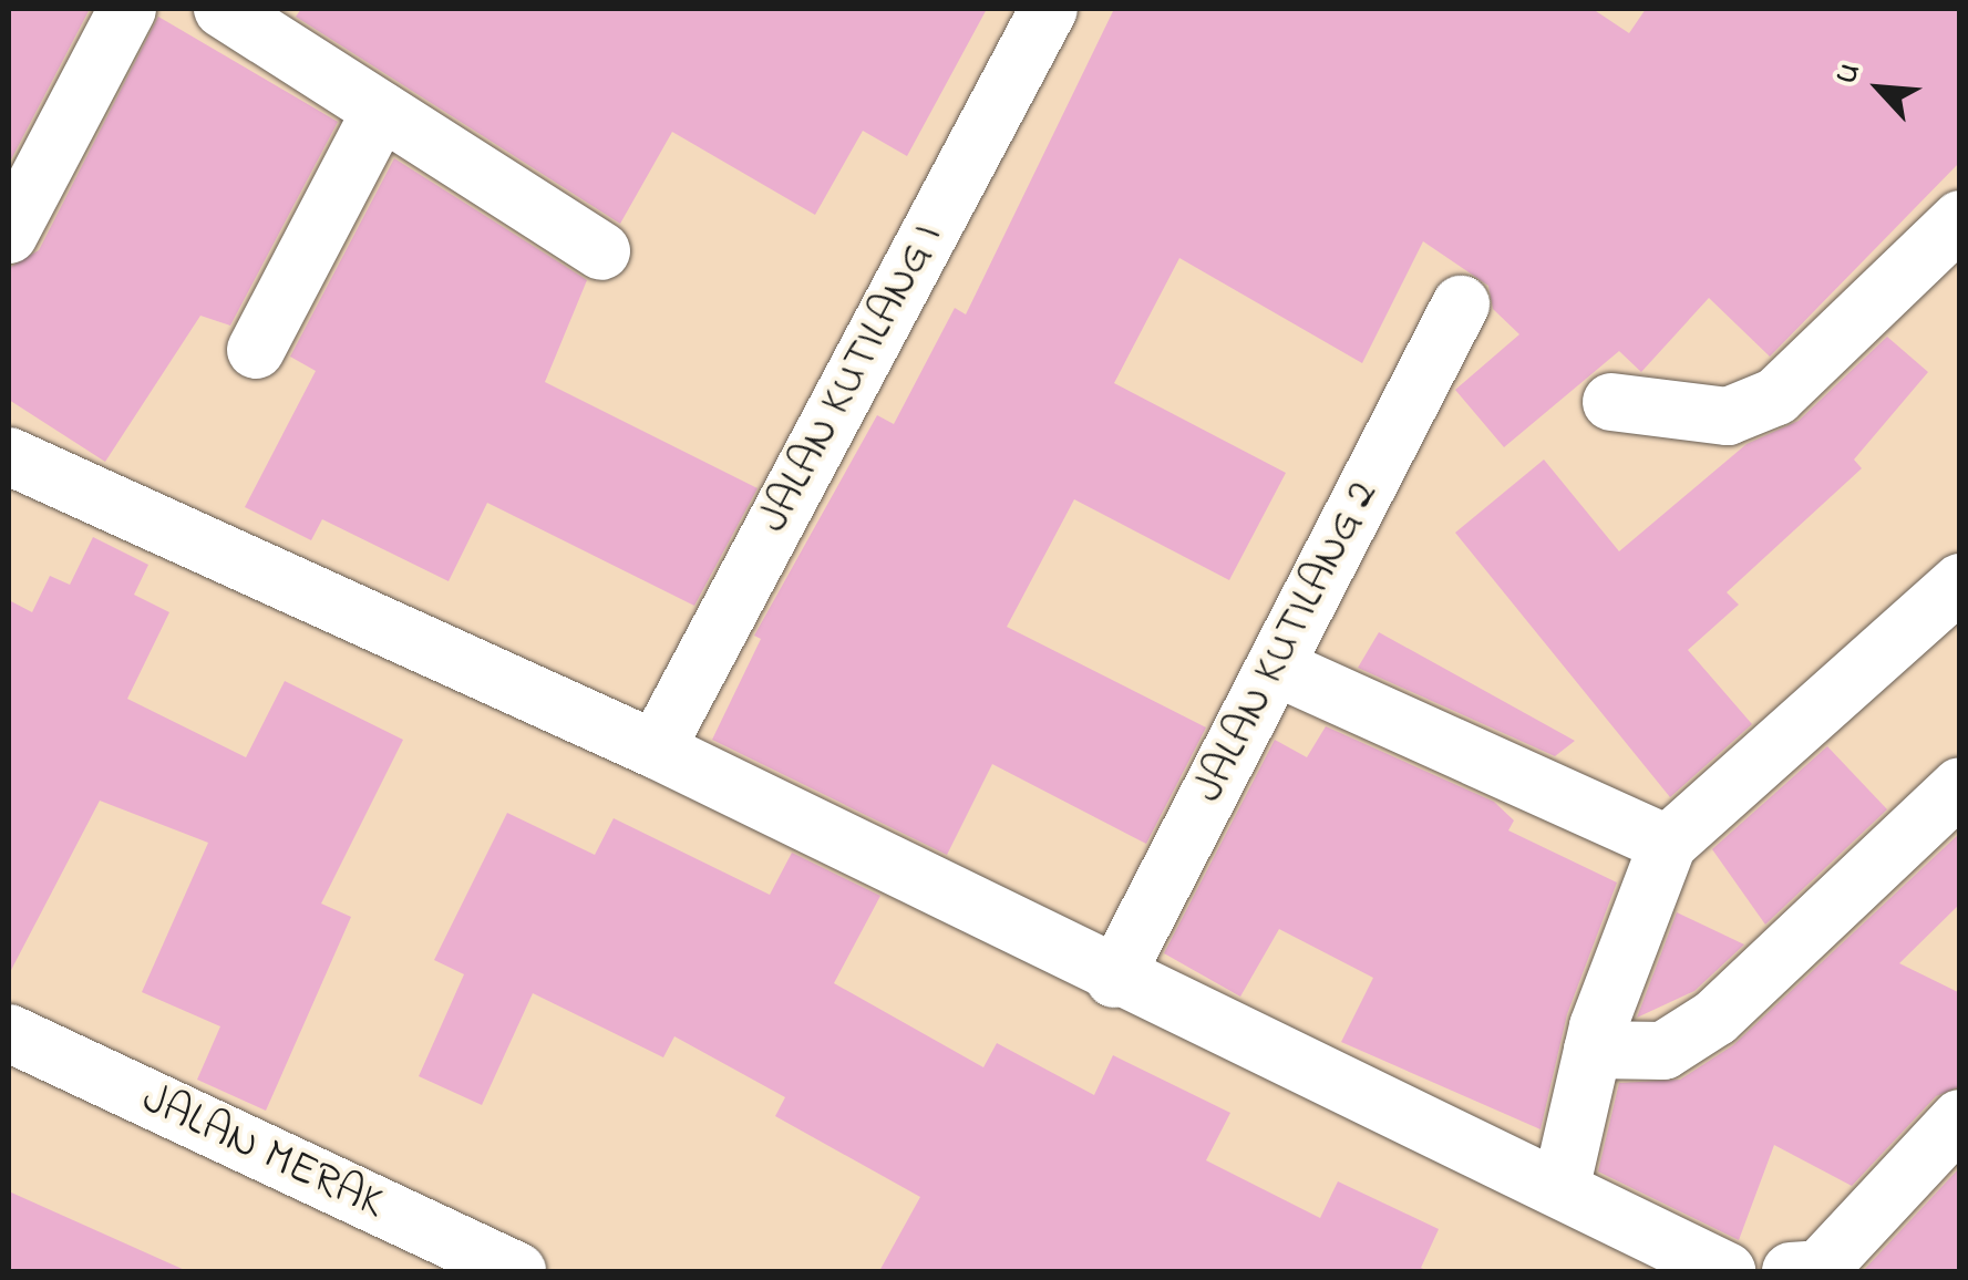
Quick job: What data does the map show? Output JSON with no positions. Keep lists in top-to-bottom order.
{
  "streets": {
    "street": ["JALAN KUTILANG I", "JALAN KUTILANG 2", "JALAN MERAK"]
  },
  "north": "top left"
}
